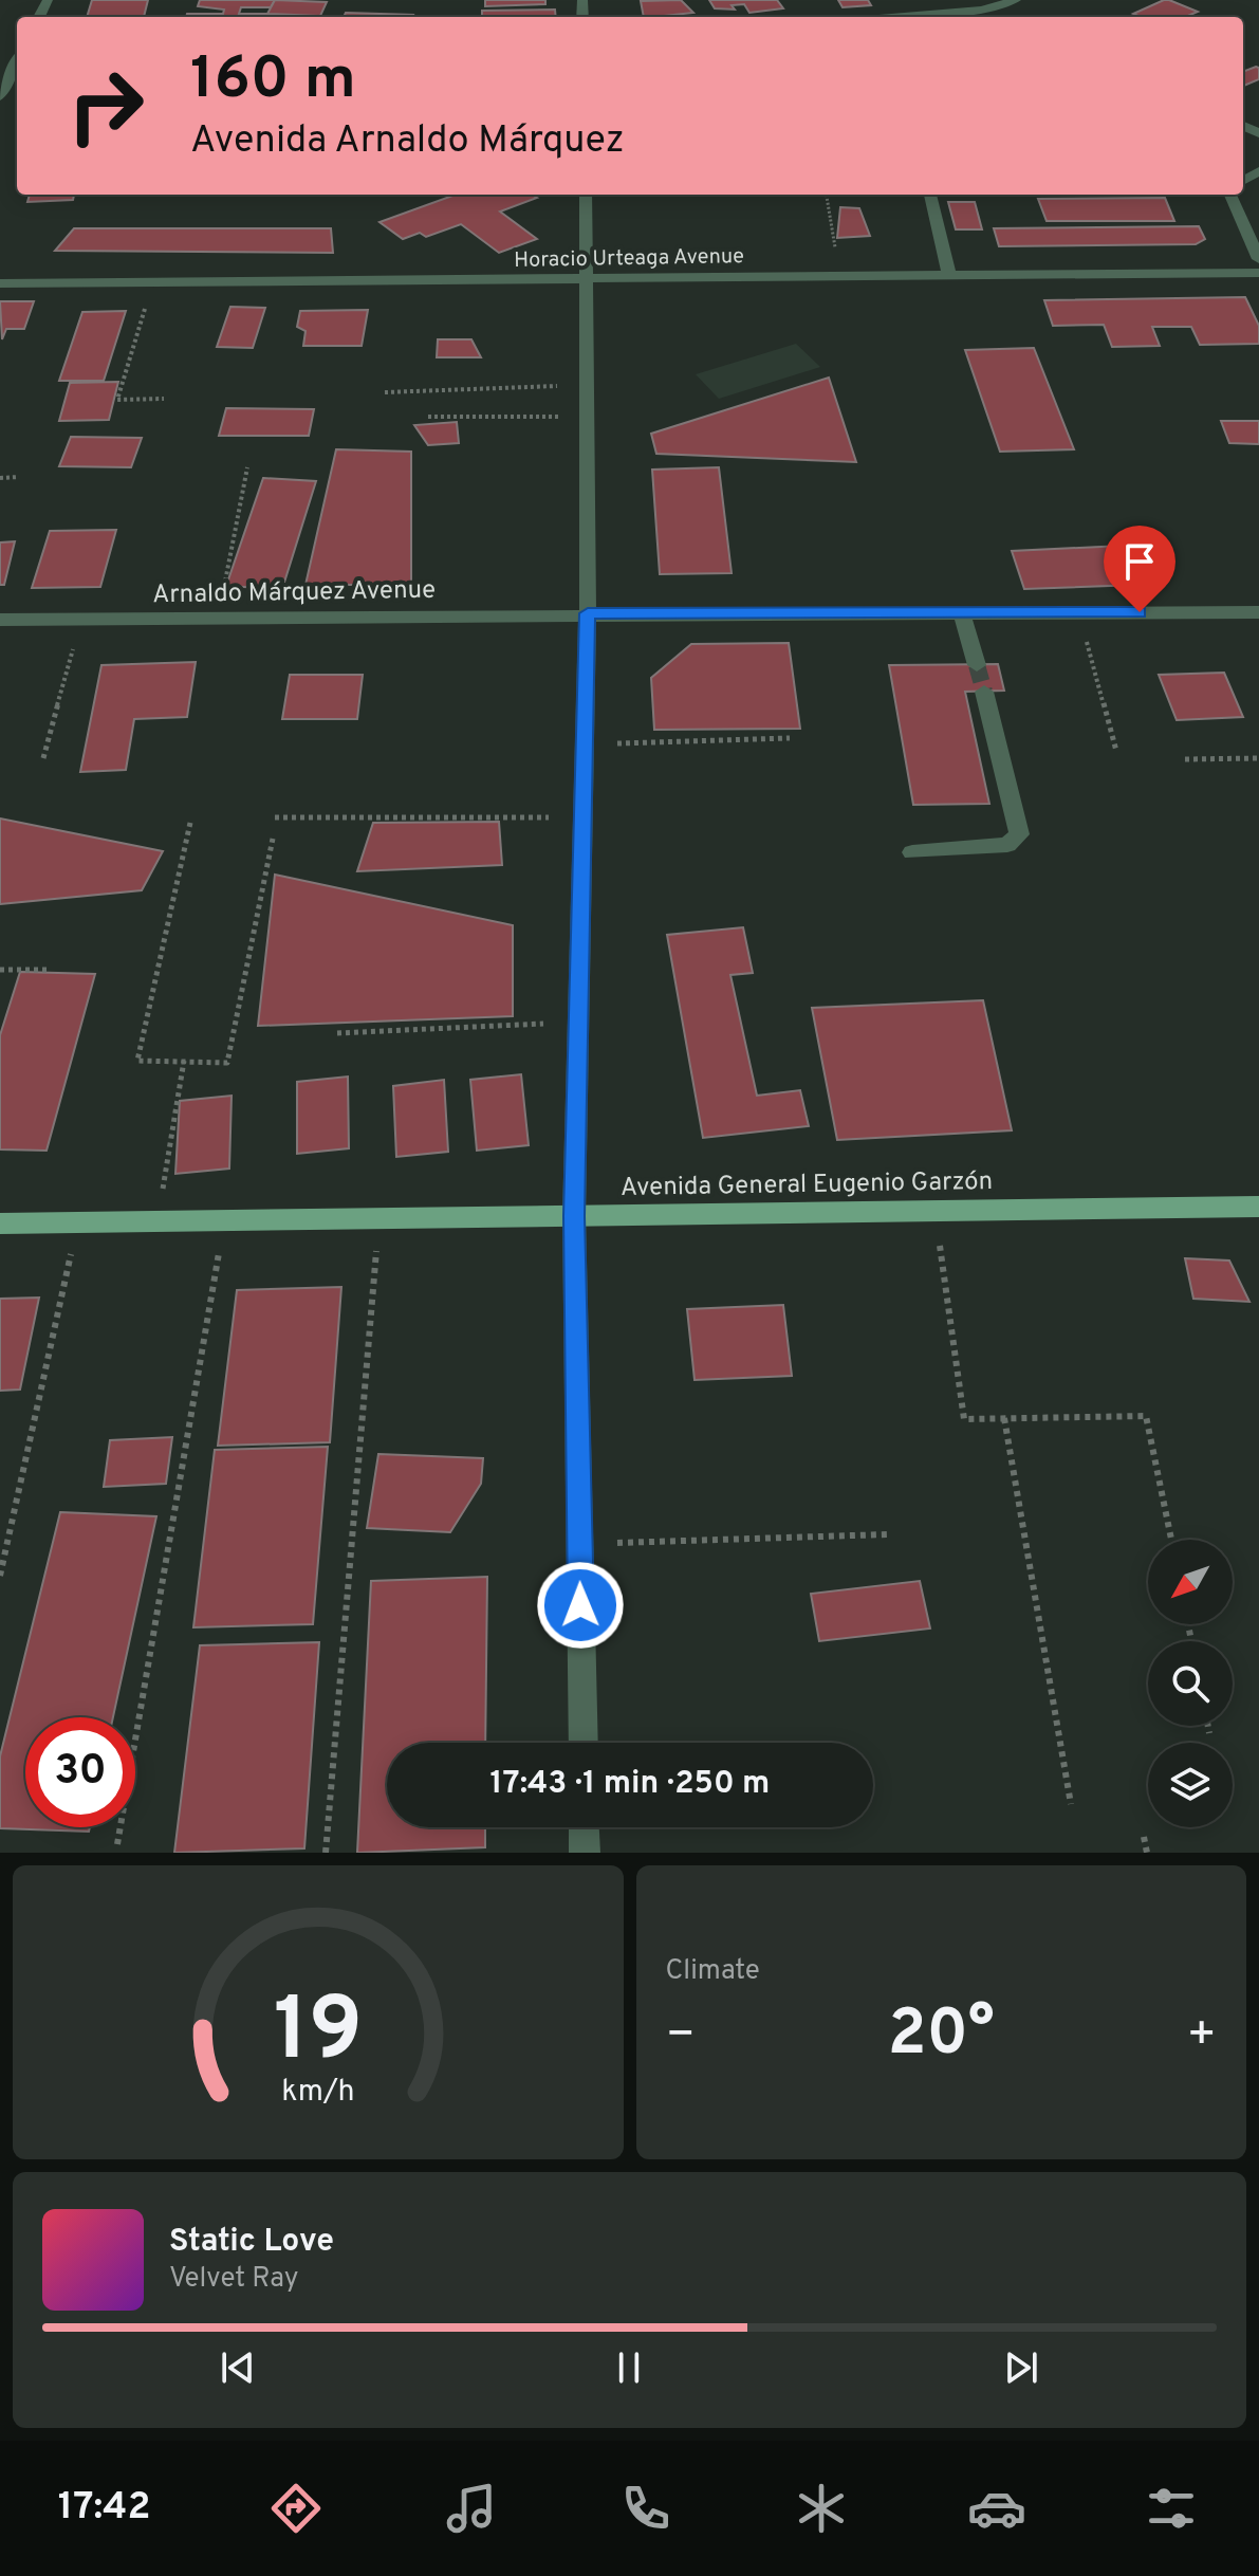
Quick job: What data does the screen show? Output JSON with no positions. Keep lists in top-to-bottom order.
{
  "streets": {
    "main road": ["Avenida General Eugenio Garzón"],
    "street": ["Horacio Urteaga Avenue", "Arnaldo Márquez Avenue"]
  },
  "north": "bottom left",
  "page": {
    "turn": ["160 m", "Avenida Arnaldo Márquez"],
    "limit": "30",
    "trip": "17:43 · 1 min · 250 m",
    "tile": "Climate",
    "heat": ["−", "20°", "+"],
    "song": ["Static Love", "Velvet Ray"],
    "tabs": "17:42",
    "gauge": ["19", "km/h"]
  }
}
